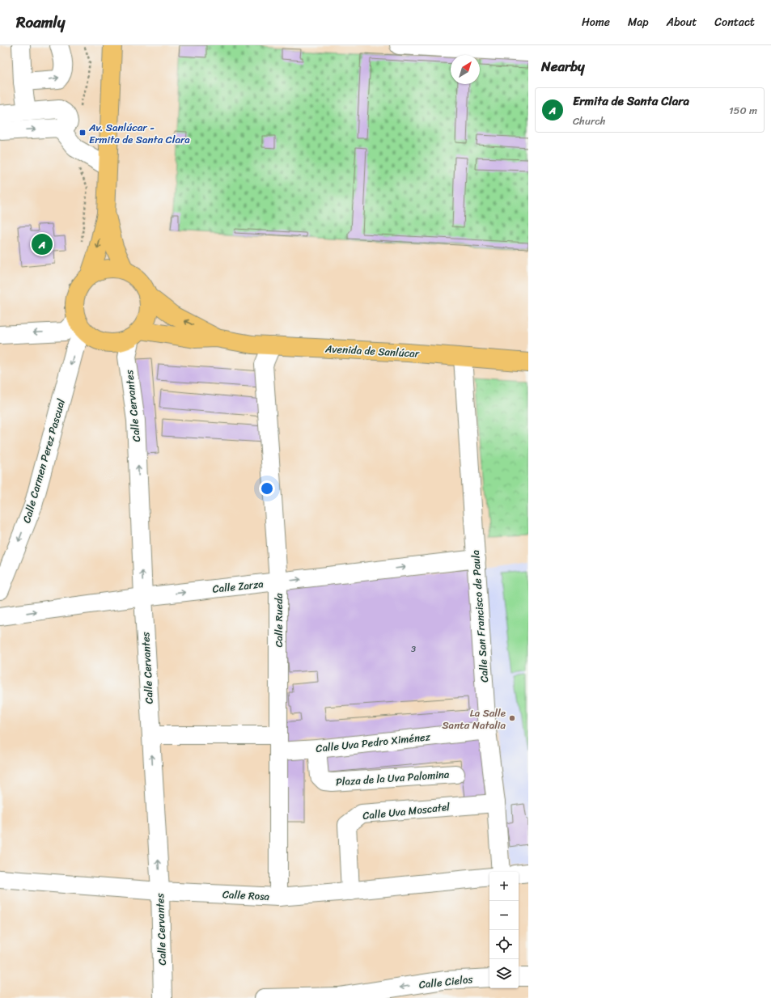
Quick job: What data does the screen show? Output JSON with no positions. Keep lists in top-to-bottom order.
{
  "streets": {
    "main road": ["Avenida de Sanlúcar"],
    "street": [
      "Calle Cervantes",
      "Calle Carmen Perez Pascual",
      "Calle Zarza",
      "Calle San Francisco de Paula",
      "Calle Rueda",
      "Calle Uva Pedro Ximénez",
      "Plaza de la Uva Palomina",
      "Calle Uva Moscatel",
      "Calle Rosa",
      "Calle Cielos"
    ]
  },
  "crossings": [
    ["Avenida de Sanlúcar", "Calle San Francisco de Paula"],
    ["Avenida de Sanlúcar", "Calle Rueda"],
    ["Calle Cervantes", "Calle Carmen Perez Pascual"],
    ["Calle Cervantes", "Calle Zarza"],
    ["Calle Cervantes", "Calle Uva Pedro Ximénez"],
    ["Calle Cervantes", "Calle Rosa"],
    ["Calle Zarza", "Calle San Francisco de Paula"],
    ["Calle Zarza", "Calle Rueda"],
    ["Calle San Francisco de Paula", "Calle Uva Pedro Ximénez"],
    ["Calle San Francisco de Paula", "Calle Uva Moscatel"],
    ["Calle Rueda", "Calle Uva Pedro Ximénez"],
    ["Calle Rueda", "Calle Rosa"],
    ["Calle Uva Pedro Ximénez", "Plaza de la Uva Palomina"],
    ["Calle Uva Moscatel", "Calle Rosa"]
  ],
  "one_way": [
    "Calle Cervantes",
    "Calle Carmen Perez Pascual",
    "Calle Zarza",
    "Calle Cielos"
  ],
  "places": {
    "transit": ["Av. Sanlúcar - Ermita de Santa Clara"],
    "other": ["La Salle Santa Natalia"]
  },
  "house_numbers": ["3"],
  "north": "top right",
  "page": {
    "header": "Roamly",
    "nav": [
      "Home",
      "Map",
      "About",
      "Contact"
    ],
    "heading": "Nearby",
    "list": [
      {
        "mark": "A",
        "name": "Ermita de Santa Clara",
        "note": "Church",
        "value": "150 m"
      }
    ],
    "pins": "A",
    "map_buttons": ["+", "−"]
  }
}
